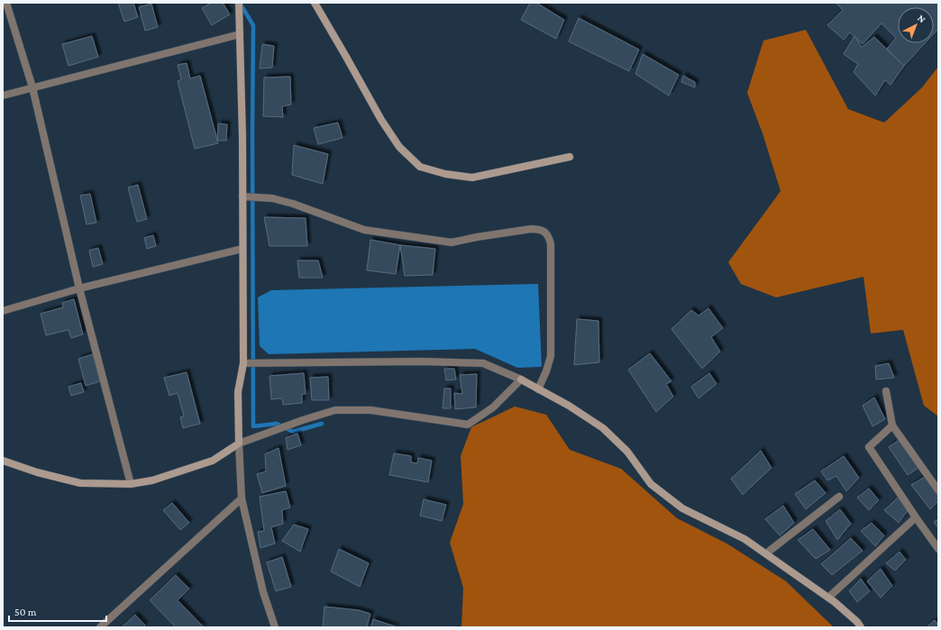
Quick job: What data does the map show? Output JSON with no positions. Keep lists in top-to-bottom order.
{
  "scale_bar": "50 m",
  "north": "top right"
}
